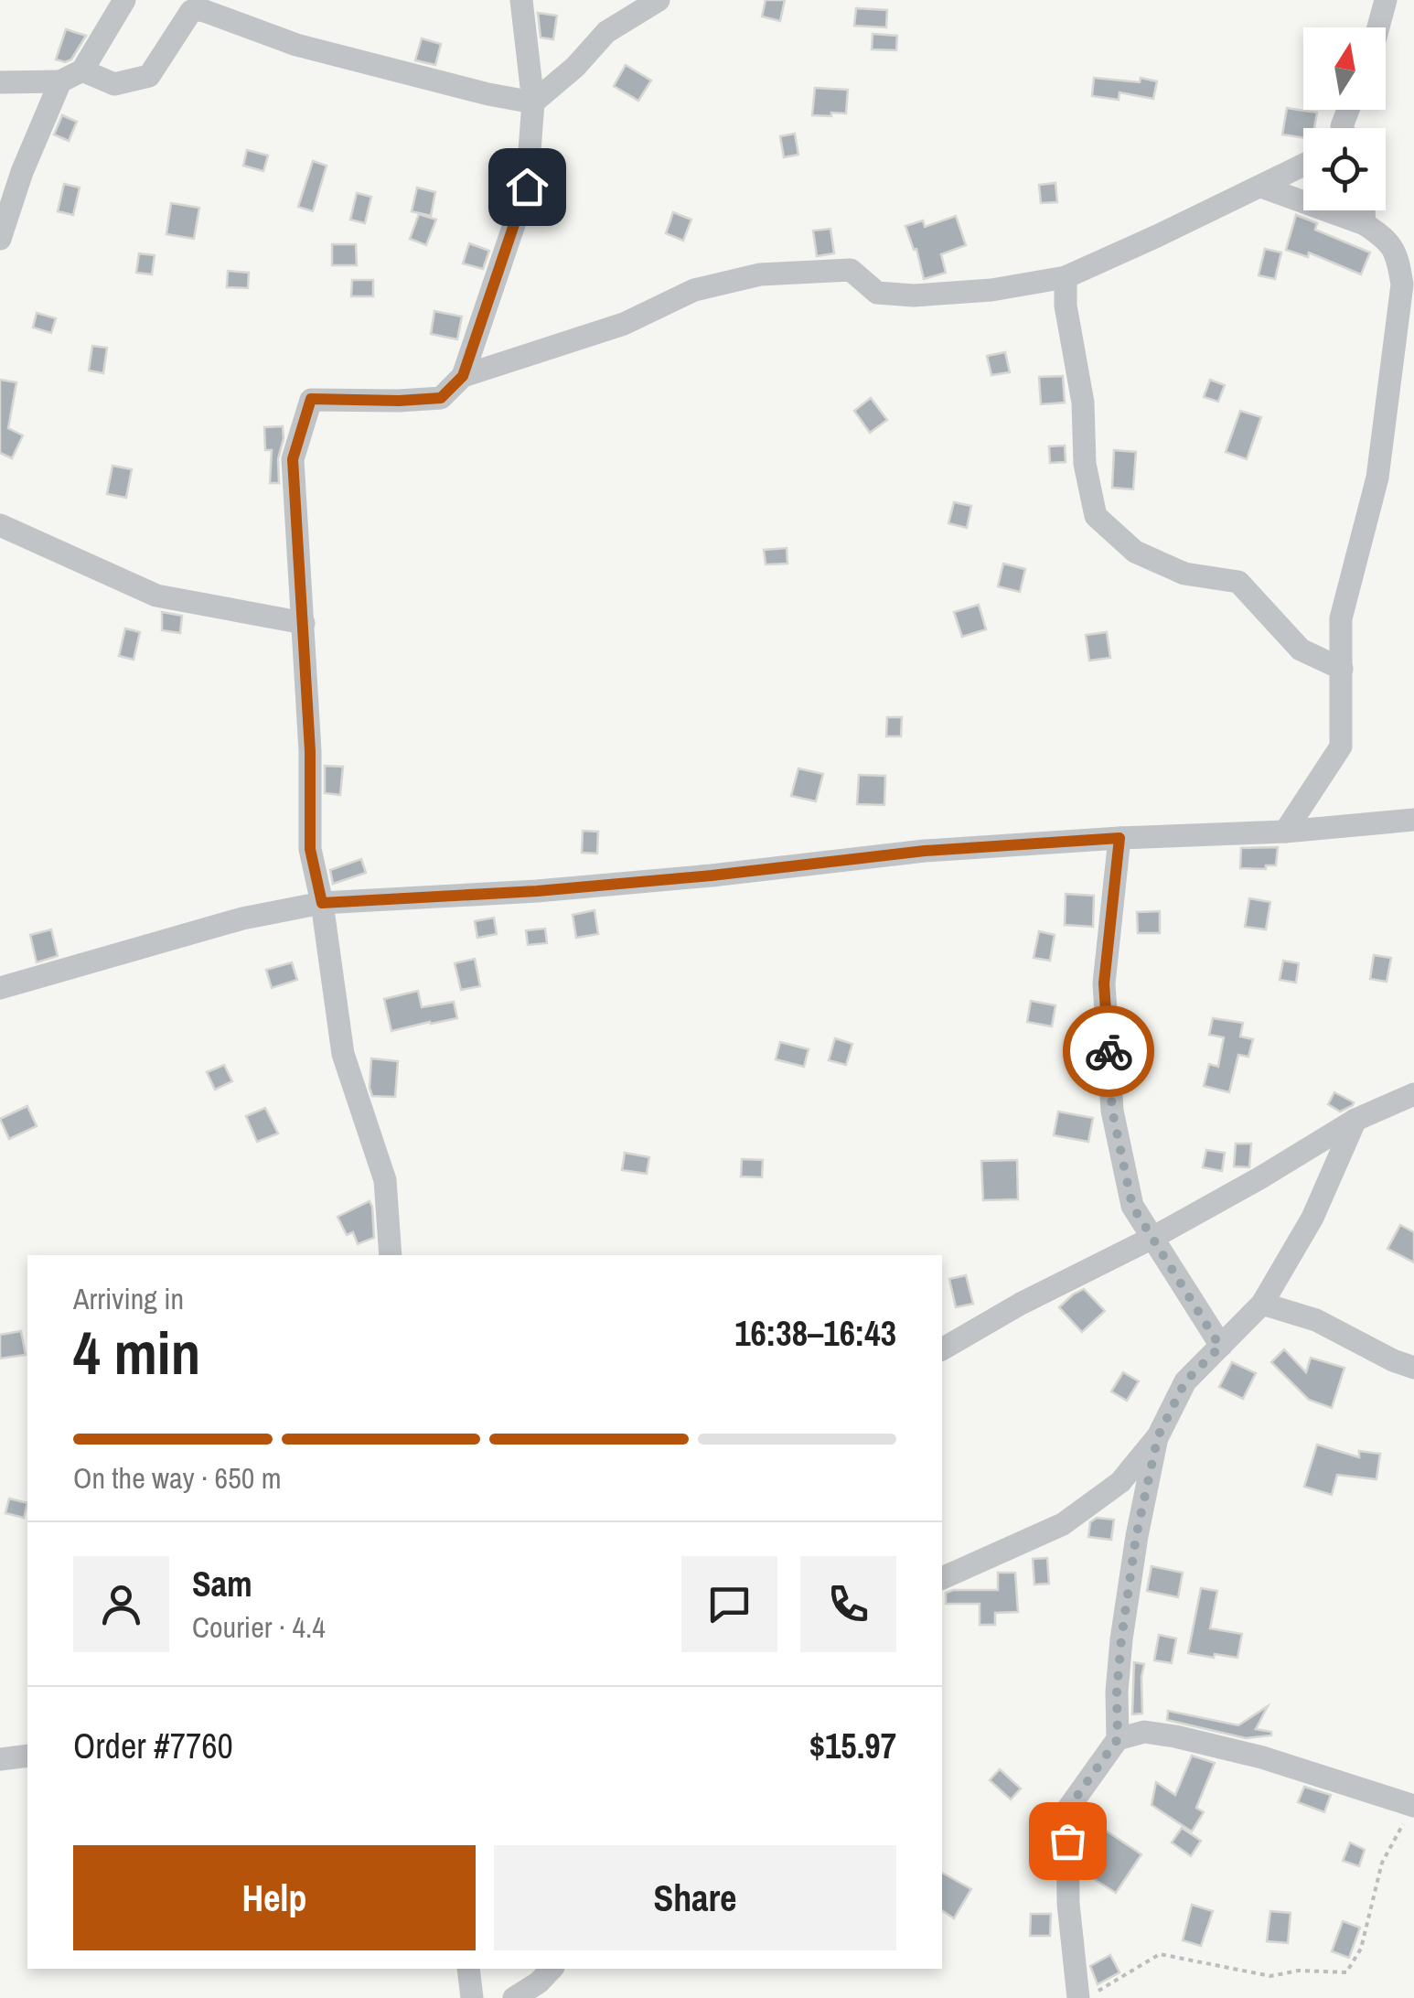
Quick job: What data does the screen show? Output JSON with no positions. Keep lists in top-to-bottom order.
{
  "north": "top",
  "page": {
    "heading": ["4 min", "Arriving in", "16:38–16:43"],
    "panel": [
      "Sam",
      "Courier · 4.4",
      "Order #7760",
      "$15.97"
    ],
    "bar": "On the way · 650 m",
    "buttons": ["Help", "Share"]
  }
}
